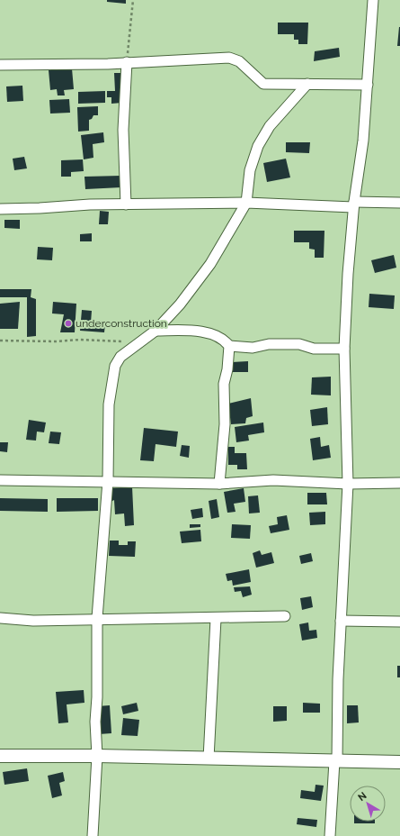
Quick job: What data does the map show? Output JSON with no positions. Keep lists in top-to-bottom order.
{
  "places": ["underconstruction"],
  "north": "top left"
}
